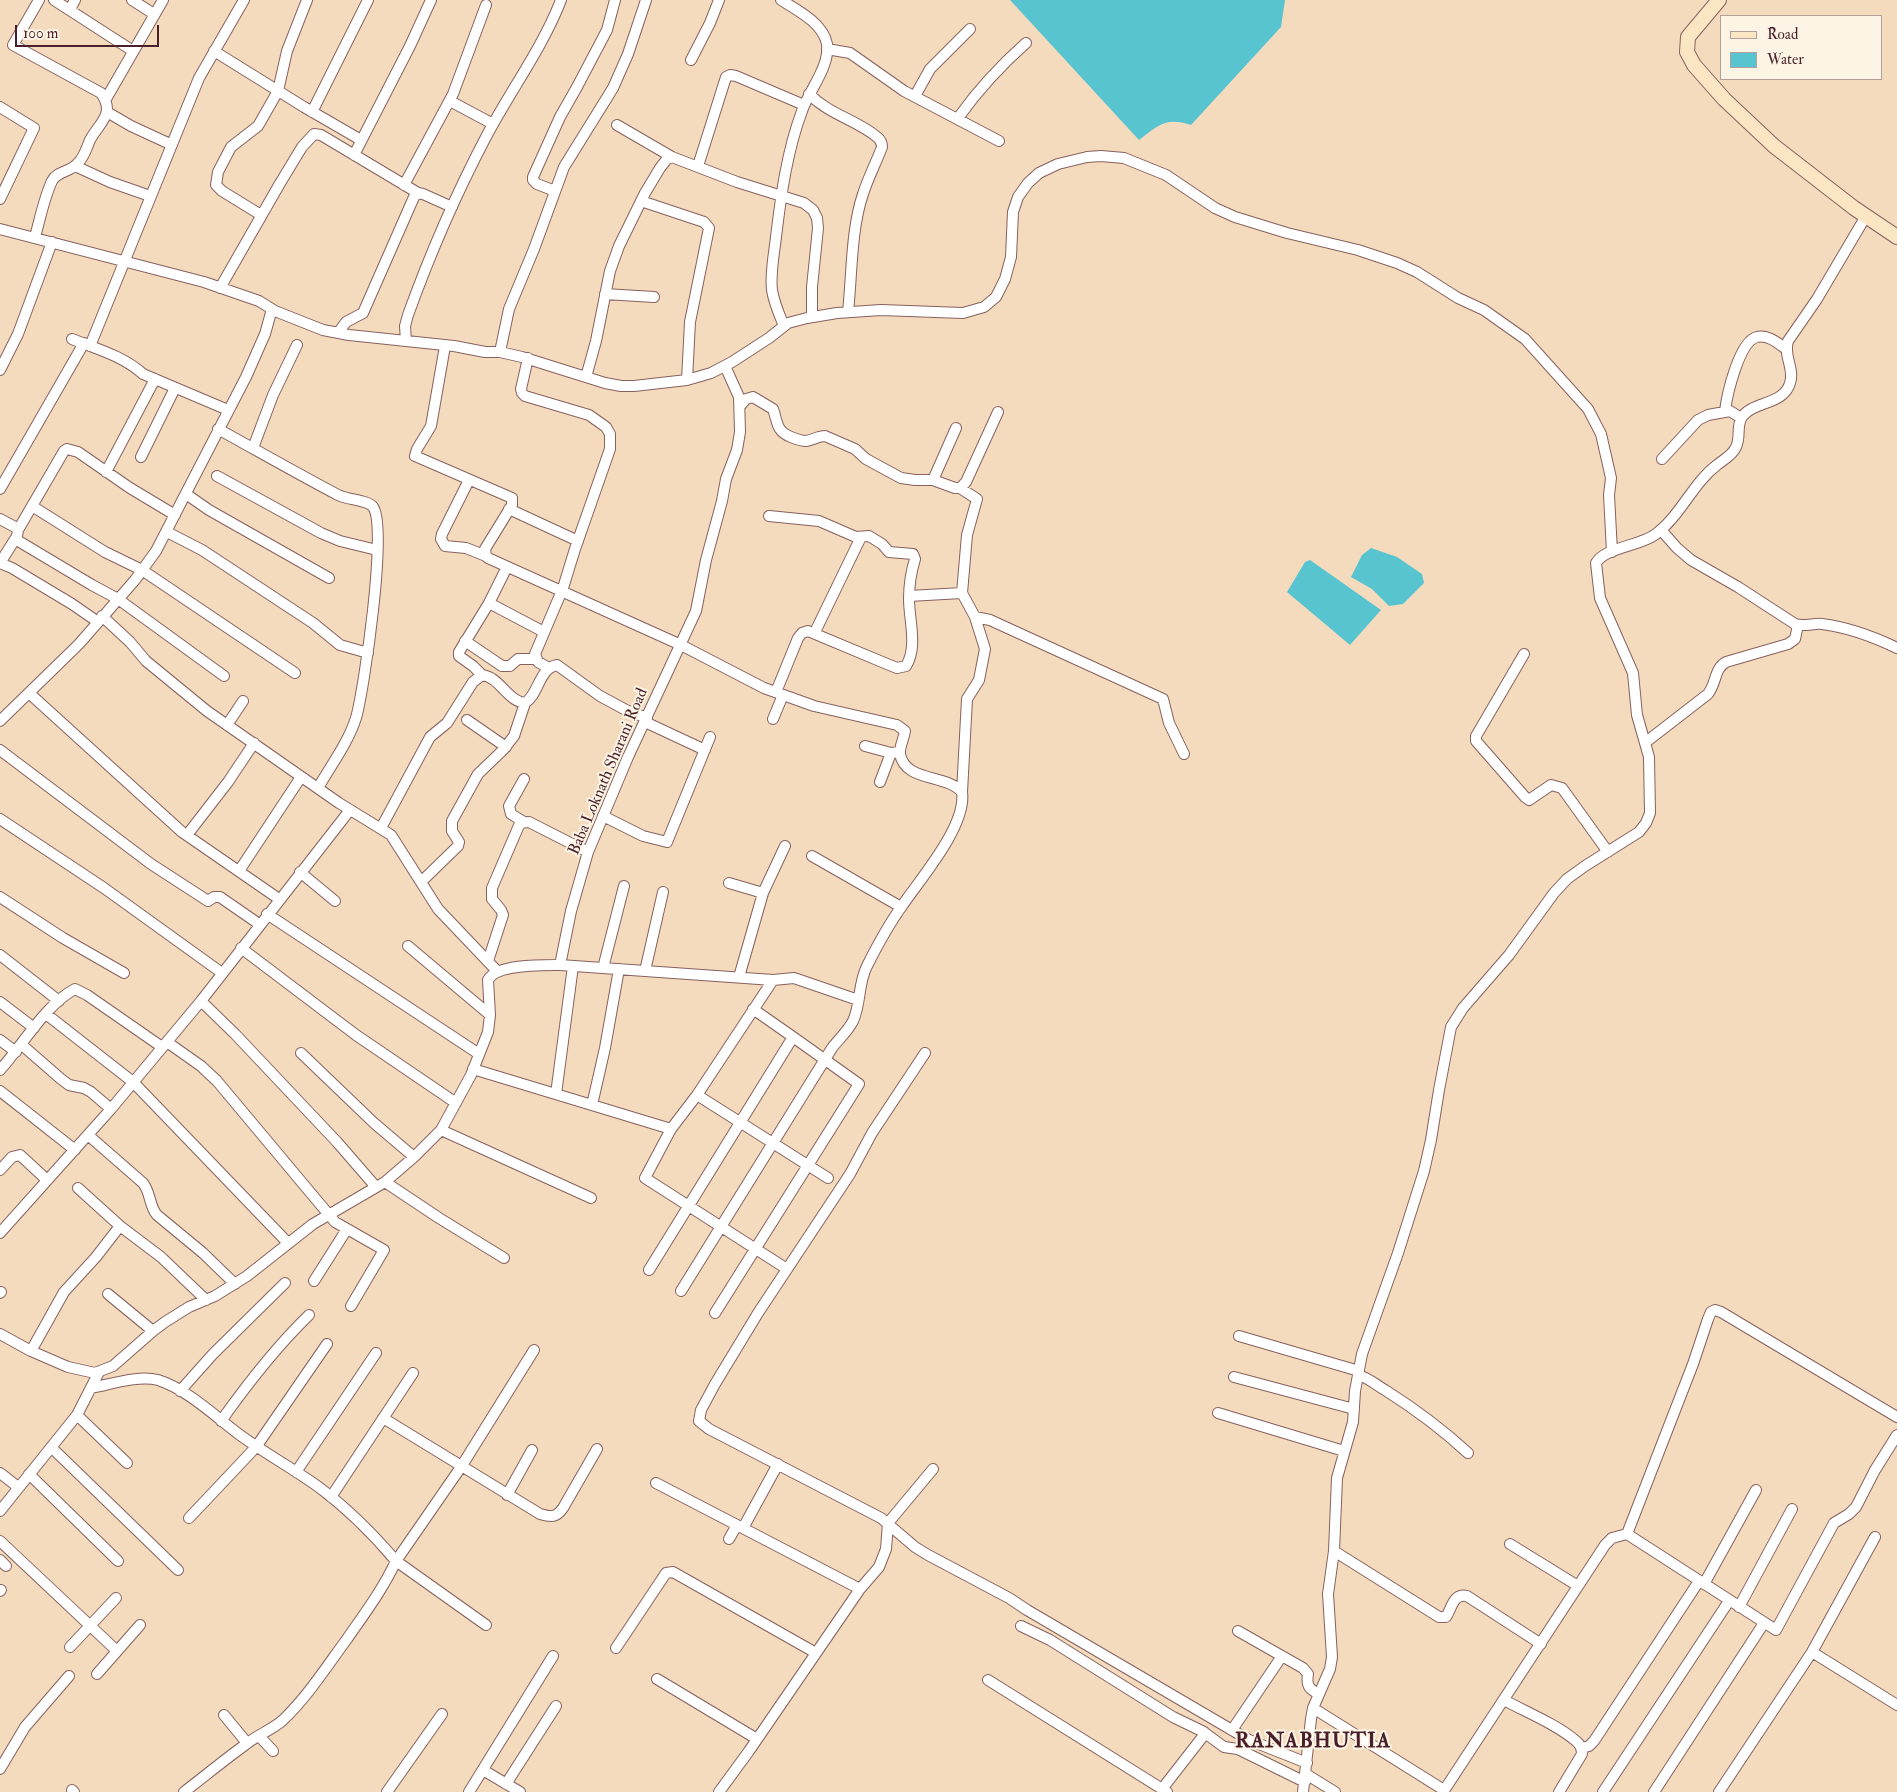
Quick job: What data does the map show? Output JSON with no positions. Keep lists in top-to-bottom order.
{
  "streets": {
    "street": ["Baba Loknath Sharani Road"]
  },
  "districts": ["RANABHUTIA"],
  "legend": ["Road", "Water"],
  "scale_bar": "100 m"
}
